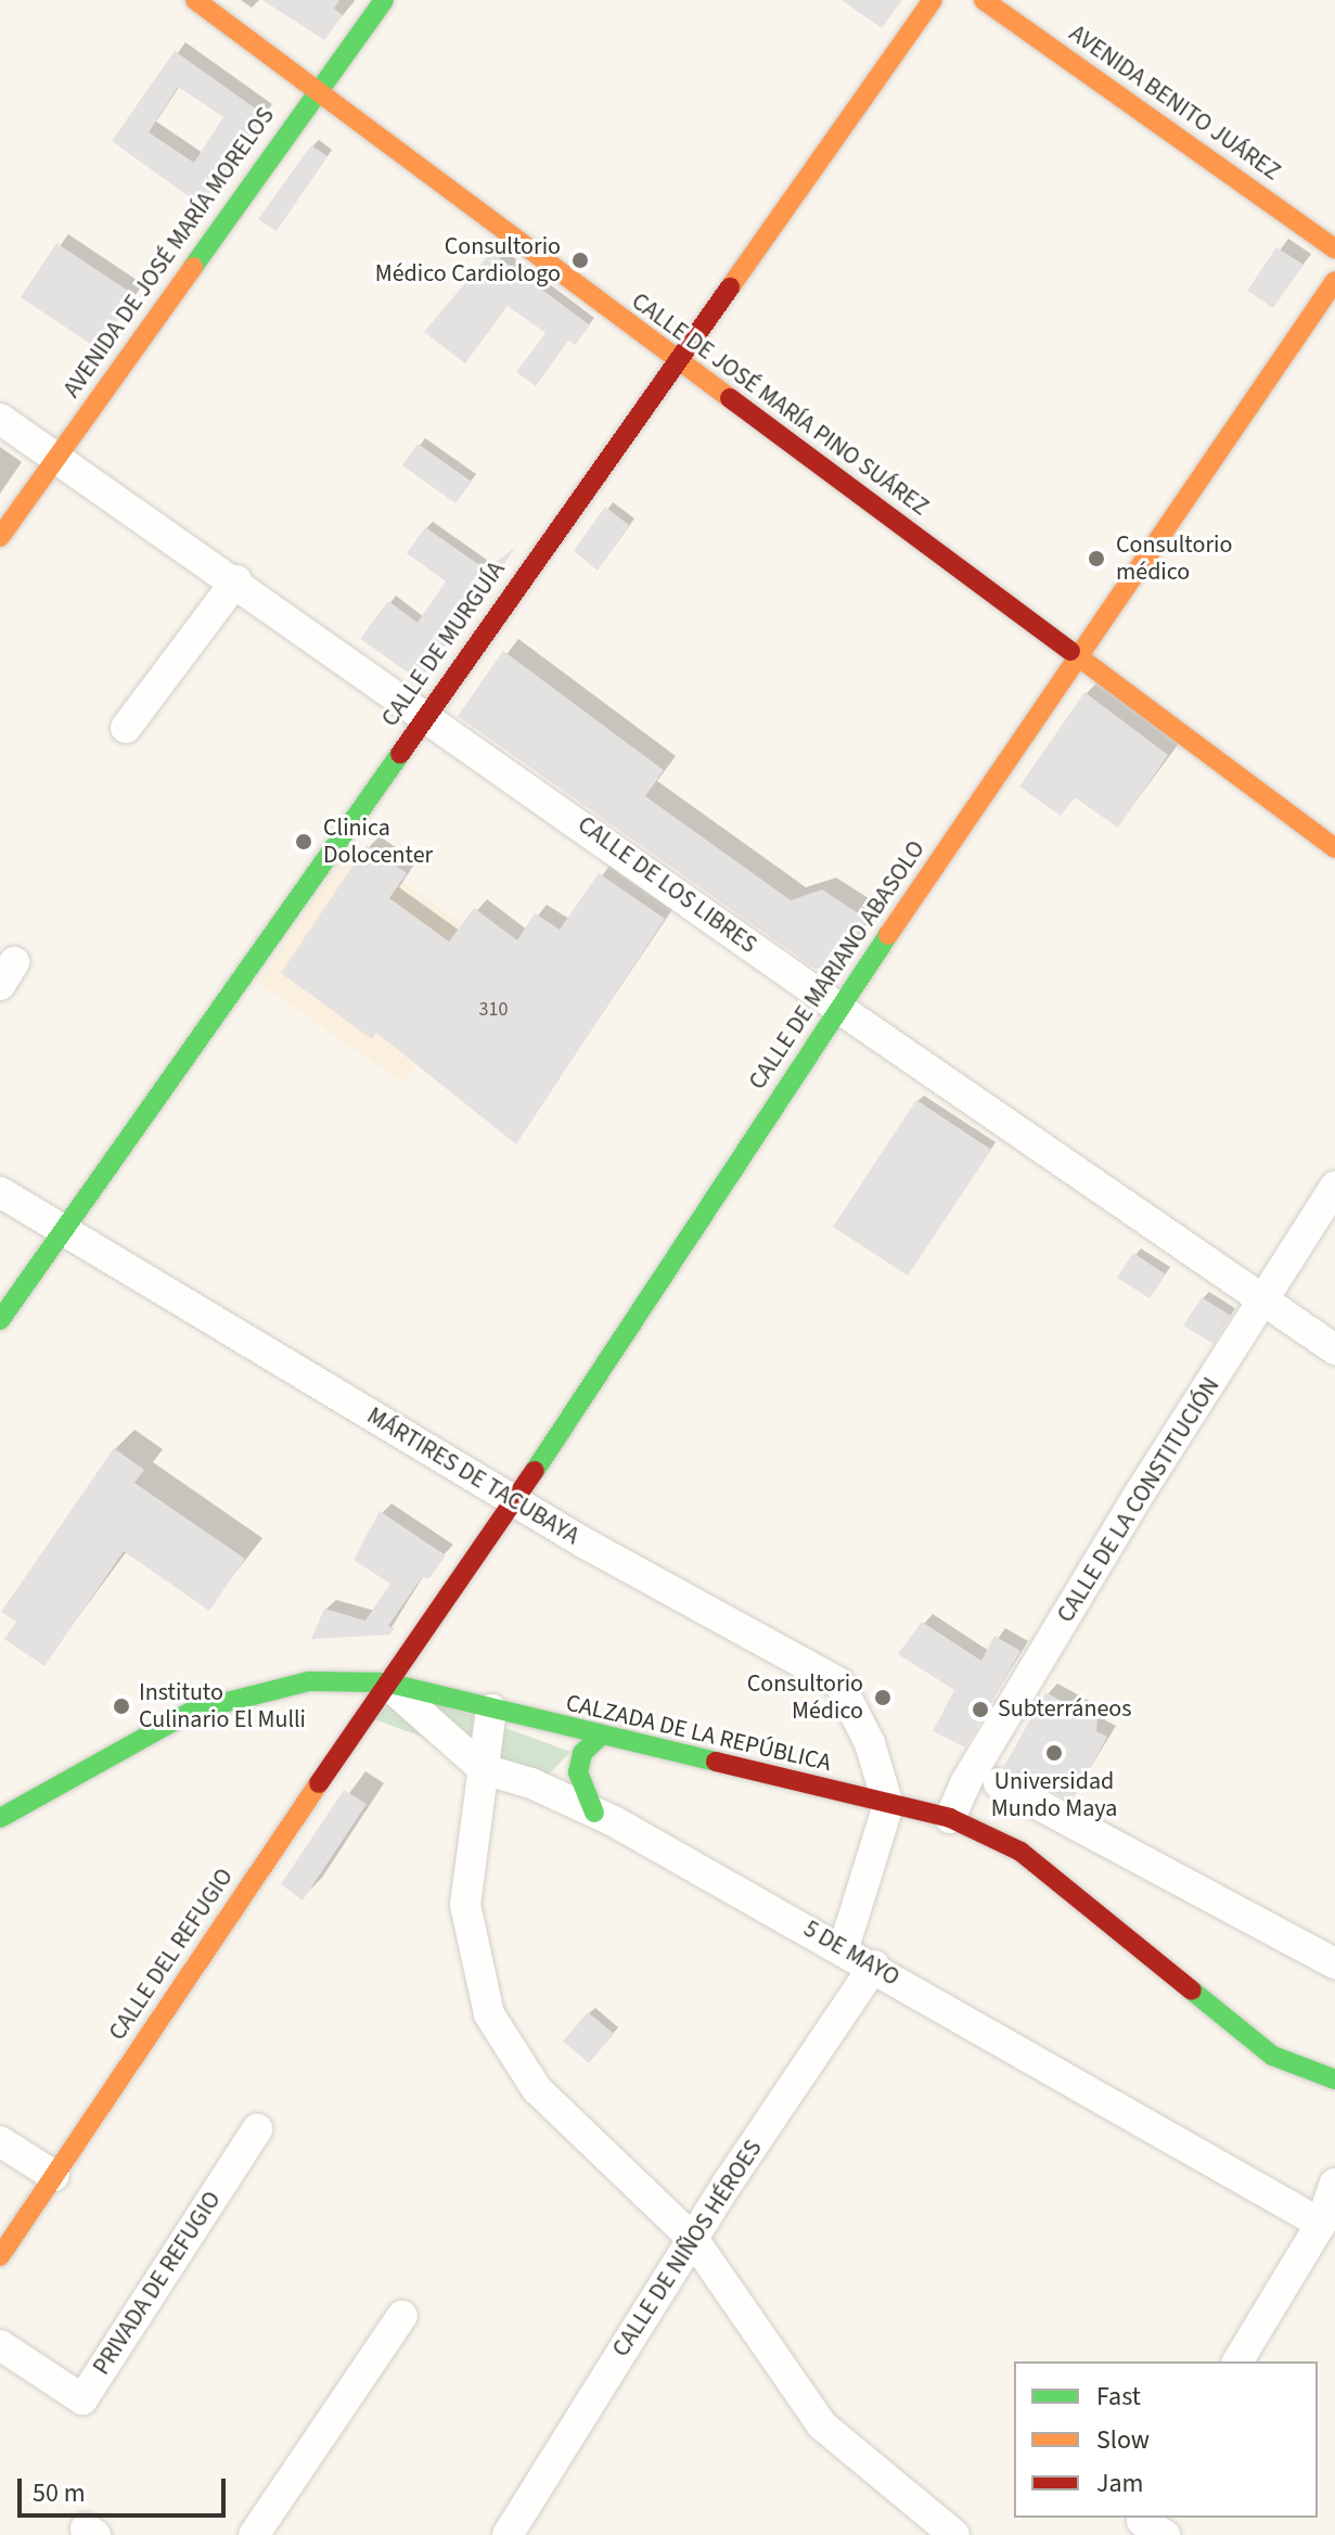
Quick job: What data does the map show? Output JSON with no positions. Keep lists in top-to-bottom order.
{
  "streets": {
    "street": [
      "AVENIDA BENITO JUÁREZ",
      "AVENIDA DE JOSÉ MARÍA MORELOS",
      "CALLE DE JOSÉ MARÍA PINO SUÁREZ",
      "CALLE DE MURGUÍA",
      "CALLE DE LOS LIBRES",
      "CALLE DE MARIANO ABASOLO",
      "MÁRTIRES DE TACUBAYA",
      "CALLE DE LA CONSTITUCIÓN",
      "CALZADA DE LA REPÚBLICA",
      "5 DE MAYO",
      "CALLE DEL REFUGIO",
      "CALLE DE NIÑOS HÉROES",
      "PRIVADA DE REFUGIO"
    ]
  },
  "crossings": [
    ["AVENIDA DE JOSÉ MARÍA MORELOS", "CALLE DE JOSÉ MARÍA PINO SUÁREZ"],
    ["AVENIDA DE JOSÉ MARÍA MORELOS", "CALLE DE LOS LIBRES"],
    ["CALLE DE JOSÉ MARÍA PINO SUÁREZ", "CALLE DE MURGUÍA"],
    ["CALLE DE JOSÉ MARÍA PINO SUÁREZ", "CALLE DE MARIANO ABASOLO"],
    ["CALLE DE MURGUÍA", "CALLE DE LOS LIBRES"],
    ["CALLE DE MURGUÍA", "MÁRTIRES DE TACUBAYA"],
    ["CALLE DE LOS LIBRES", "CALLE DE MARIANO ABASOLO"],
    ["CALLE DE LOS LIBRES", "CALLE DE LA CONSTITUCIÓN"],
    ["CALLE DE MARIANO ABASOLO", "MÁRTIRES DE TACUBAYA"],
    ["CALLE DE MARIANO ABASOLO", "CALZADA DE LA REPÚBLICA"],
    ["CALLE DE MARIANO ABASOLO", "5 DE MAYO"],
    ["CALLE DE MARIANO ABASOLO", "CALLE DEL REFUGIO"],
    ["MÁRTIRES DE TACUBAYA", "CALZADA DE LA REPÚBLICA"],
    ["CALLE DE LA CONSTITUCIÓN", "CALZADA DE LA REPÚBLICA"],
    ["CALZADA DE LA REPÚBLICA", "5 DE MAYO"],
    ["CALZADA DE LA REPÚBLICA", "CALLE DEL REFUGIO"],
    ["5 DE MAYO", "CALLE DEL REFUGIO"],
    ["5 DE MAYO", "CALLE DE NIÑOS HÉROES"]
  ],
  "places": [
    "Consultorio Médico Cardiologo",
    "Consultorio médico",
    "Clinica Dolocenter",
    "Consultorio Médico",
    "Instituto Culinario El Mulli",
    "Subterráneos",
    "Universidad Mundo Maya"
  ],
  "house_numbers": ["310"],
  "legend": ["Fast", "Slow", "Jam"],
  "scale_bar": "50 m"
}
